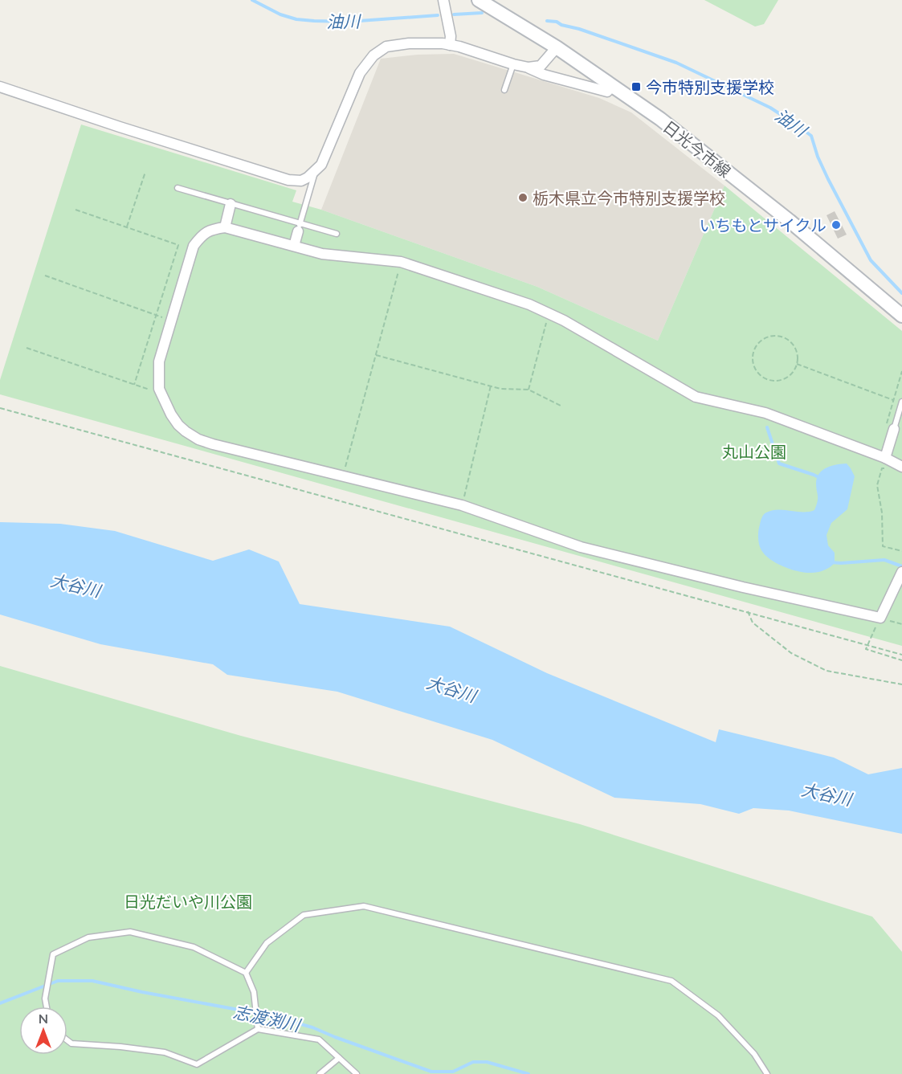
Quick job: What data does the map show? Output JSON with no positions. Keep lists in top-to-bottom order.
{
  "streets": {
    "main road": ["日光今市線"]
  },
  "water": ["油川", "大谷川", "志渡渕川"],
  "parks": ["丸山公園", "日光だいや川公園"],
  "places": {
    "transit": ["今市特別支援学校"],
    "other": ["栃木県立今市特別支援学校", "いちもとサイクル"]
  },
  "north": "top"
}
